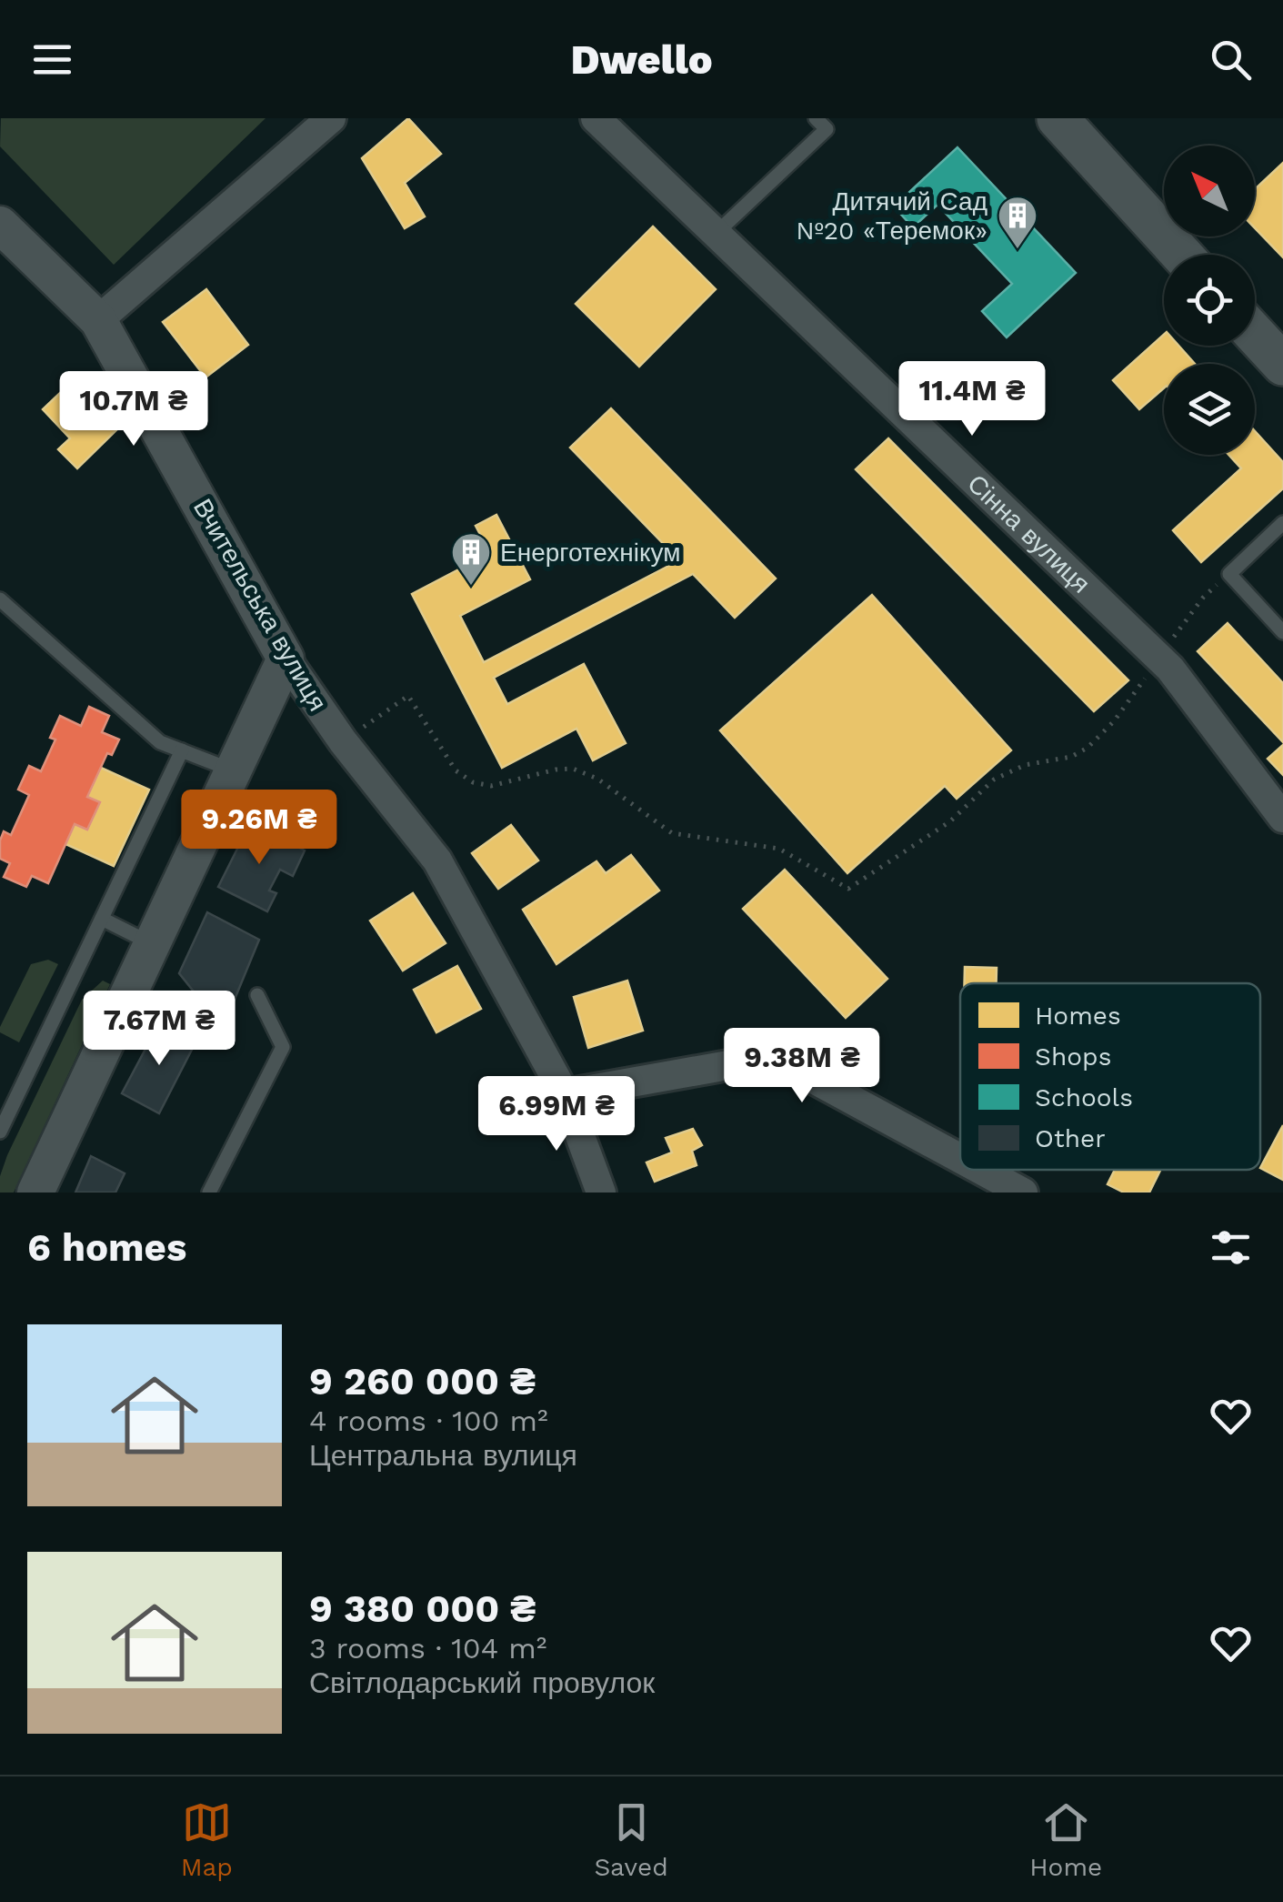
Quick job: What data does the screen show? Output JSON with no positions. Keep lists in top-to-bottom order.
{
  "streets": {
    "street": ["Сінна вулиця", "Вчительська вулиця"]
  },
  "places": {
    "building": ["Дитячий Сад №20 «Теремок»", "Енерготехнікум"]
  },
  "legend": [
    "Homes",
    "Shops",
    "Schools",
    "Other"
  ],
  "north": "top left",
  "page": {
    "header": "Dwello",
    "price": [
      "11.4M ₴",
      "10.7M ₴",
      "9.26M ₴",
      "7.67M ₴",
      "9.38M ₴",
      "6.99M ₴"
    ],
    "heading": "6 homes",
    "list": [
      {
        "name": "9 260 000 ₴",
        "note": "4 rooms · 100 m² · Центральна вулиця"
      },
      {
        "name": "9 380 000 ₴",
        "note": "3 rooms · 104 m² · Світлодарський провулок"
      }
    ],
    "tabs": ["Map", "Saved", "Home"]
  }
}
